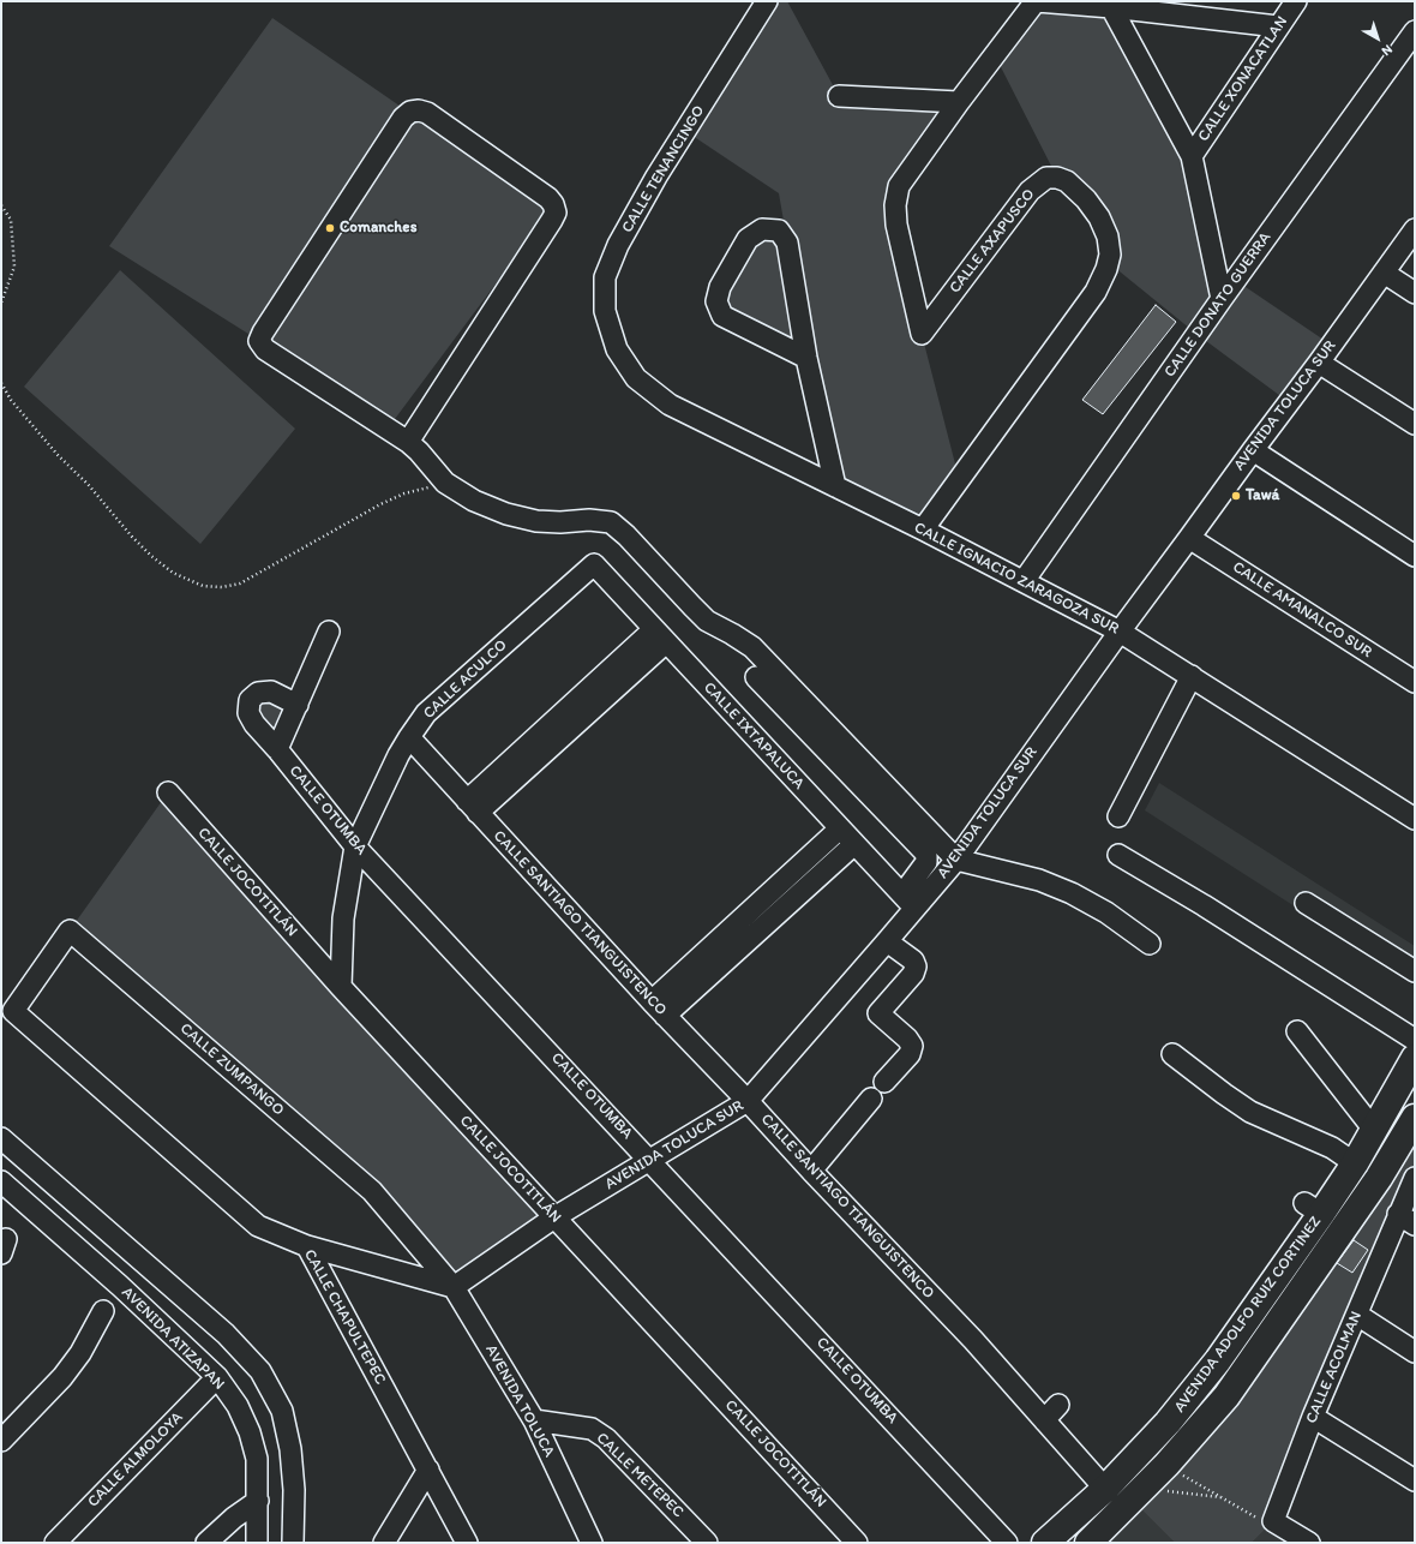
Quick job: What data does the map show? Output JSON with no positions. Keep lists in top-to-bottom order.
{
  "streets": {
    "main road": ["AVENIDA ADOLFO RUIZ CORTINEZ"],
    "street": [
      "CALLE XONACATLAN",
      "CALLE TENANCINGO",
      "CALLE AXAPUSCO",
      "CALLE DONATO GUERRA",
      "AVENIDA TOLUCA SUR",
      "CALLE IGNACIO ZARAGOZA SUR",
      "CALLE AMANALCO SUR",
      "CALLE ACULCO",
      "CALLE IXTAPALUCA",
      "CALLE OTUMBA",
      "CALLE JOCOTITLÁN",
      "CALLE SANTIAGO TIANGUISTENCO",
      "CALLE ZUMPANGO",
      "CALLE CHAPULTEPEC",
      "AVENIDA ATIZAPAN",
      "CALLE ACOLMAN",
      "AVENIDA TOLUCA",
      "CALLE ALMOLOYA",
      "CALLE METEPEC"
    ]
  },
  "crossings": [
    ["CALLE TENANCINGO", "CALLE IGNACIO ZARAGOZA SUR"],
    ["CALLE AXAPUSCO", "CALLE IGNACIO ZARAGOZA SUR"],
    ["CALLE DONATO GUERRA", "CALLE IGNACIO ZARAGOZA SUR"],
    ["AVENIDA TOLUCA SUR", "CALLE IGNACIO ZARAGOZA SUR"],
    ["AVENIDA TOLUCA SUR", "CALLE AMANALCO SUR"],
    ["AVENIDA TOLUCA SUR", "CALLE IXTAPALUCA"],
    ["AVENIDA TOLUCA SUR", "CALLE OTUMBA"],
    ["AVENIDA TOLUCA SUR", "CALLE JOCOTITLÁN"],
    ["AVENIDA TOLUCA SUR", "CALLE SANTIAGO TIANGUISTENCO"],
    ["AVENIDA TOLUCA SUR", "CALLE ZUMPANGO"],
    ["AVENIDA TOLUCA SUR", "AVENIDA TOLUCA"],
    ["CALLE ACULCO", "CALLE IXTAPALUCA"],
    ["CALLE ACULCO", "CALLE OTUMBA"],
    ["CALLE ACULCO", "CALLE JOCOTITLÁN"],
    ["CALLE ACULCO", "CALLE SANTIAGO TIANGUISTENCO"],
    ["CALLE SANTIAGO TIANGUISTENCO", "AVENIDA ADOLFO RUIZ CORTINEZ"],
    ["CALLE ZUMPANGO", "CALLE CHAPULTEPEC"],
    ["CALLE ZUMPANGO", "AVENIDA TOLUCA"],
    ["AVENIDA ATIZAPAN", "CALLE ALMOLOYA"],
    ["AVENIDA TOLUCA", "CALLE METEPEC"]
  ],
  "places": ["Comanches", "Tawá"],
  "north": "bottom right"
}
